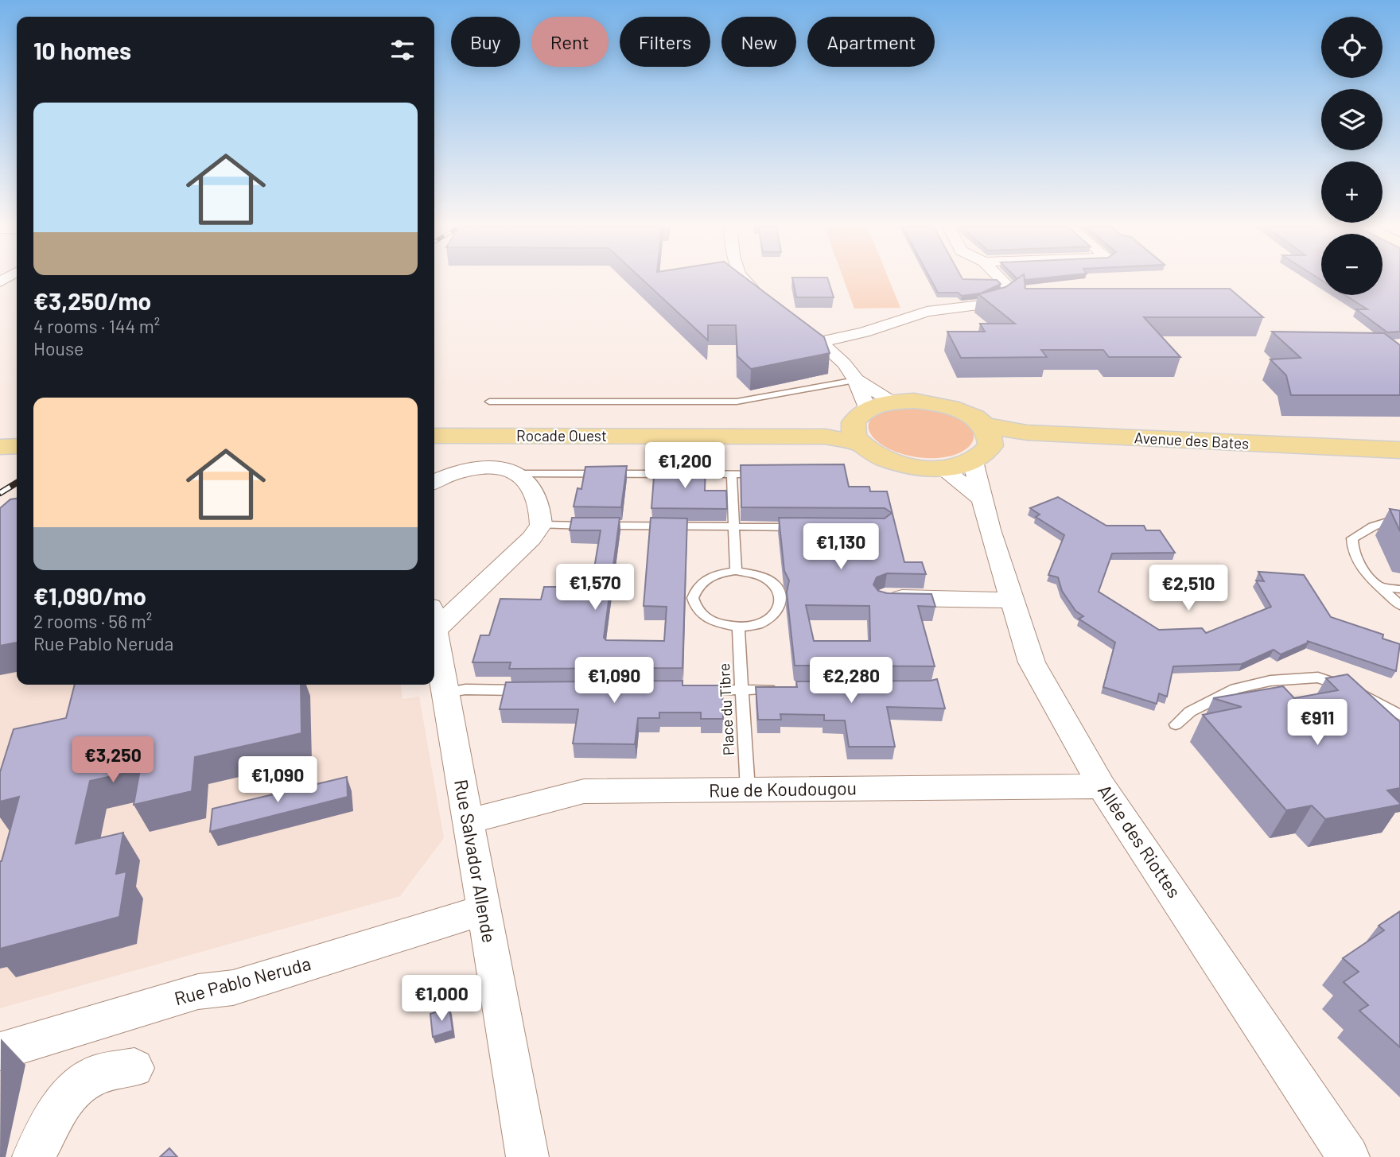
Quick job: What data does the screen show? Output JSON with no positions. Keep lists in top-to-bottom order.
{
  "streets": {
    "main road": ["Rocade Ouest", "Avenue des Bates"],
    "street": [
      "Rue de Koudougou",
      "Allée des Riottes",
      "Rue Salvador Allende",
      "Rue Pablo Neruda"
    ],
    "lane": ["Place du Tibre"]
  },
  "crossings": [
    ["Avenue des Bates", "Allée des Riottes"],
    ["Place du Tibre", "Rue de Koudougou"],
    ["Rue de Koudougou", "Allée des Riottes"],
    ["Rue de Koudougou", "Rue Salvador Allende"],
    ["Rue Salvador Allende", "Rue Pablo Neruda"]
  ],
  "page": {
    "map_buttons": ["+", "−"],
    "chip": [
      "Buy",
      "Rent",
      "Filters",
      "New",
      "Apartment"
    ],
    "heading": "10 homes",
    "list": [
      {
        "name": "€3,250/mo",
        "note": "4 rooms · 144 m² · House"
      },
      {
        "name": "€1,090/mo",
        "note": "2 rooms · 56 m² · Rue Pablo Neruda"
      }
    ],
    "price": [
      "€1,200",
      "€1,130",
      "€1,570",
      "€2,510",
      "€1,090",
      "€2,280",
      "€911",
      "€3,250",
      "€1,090",
      "€1,000"
    ]
  }
}
